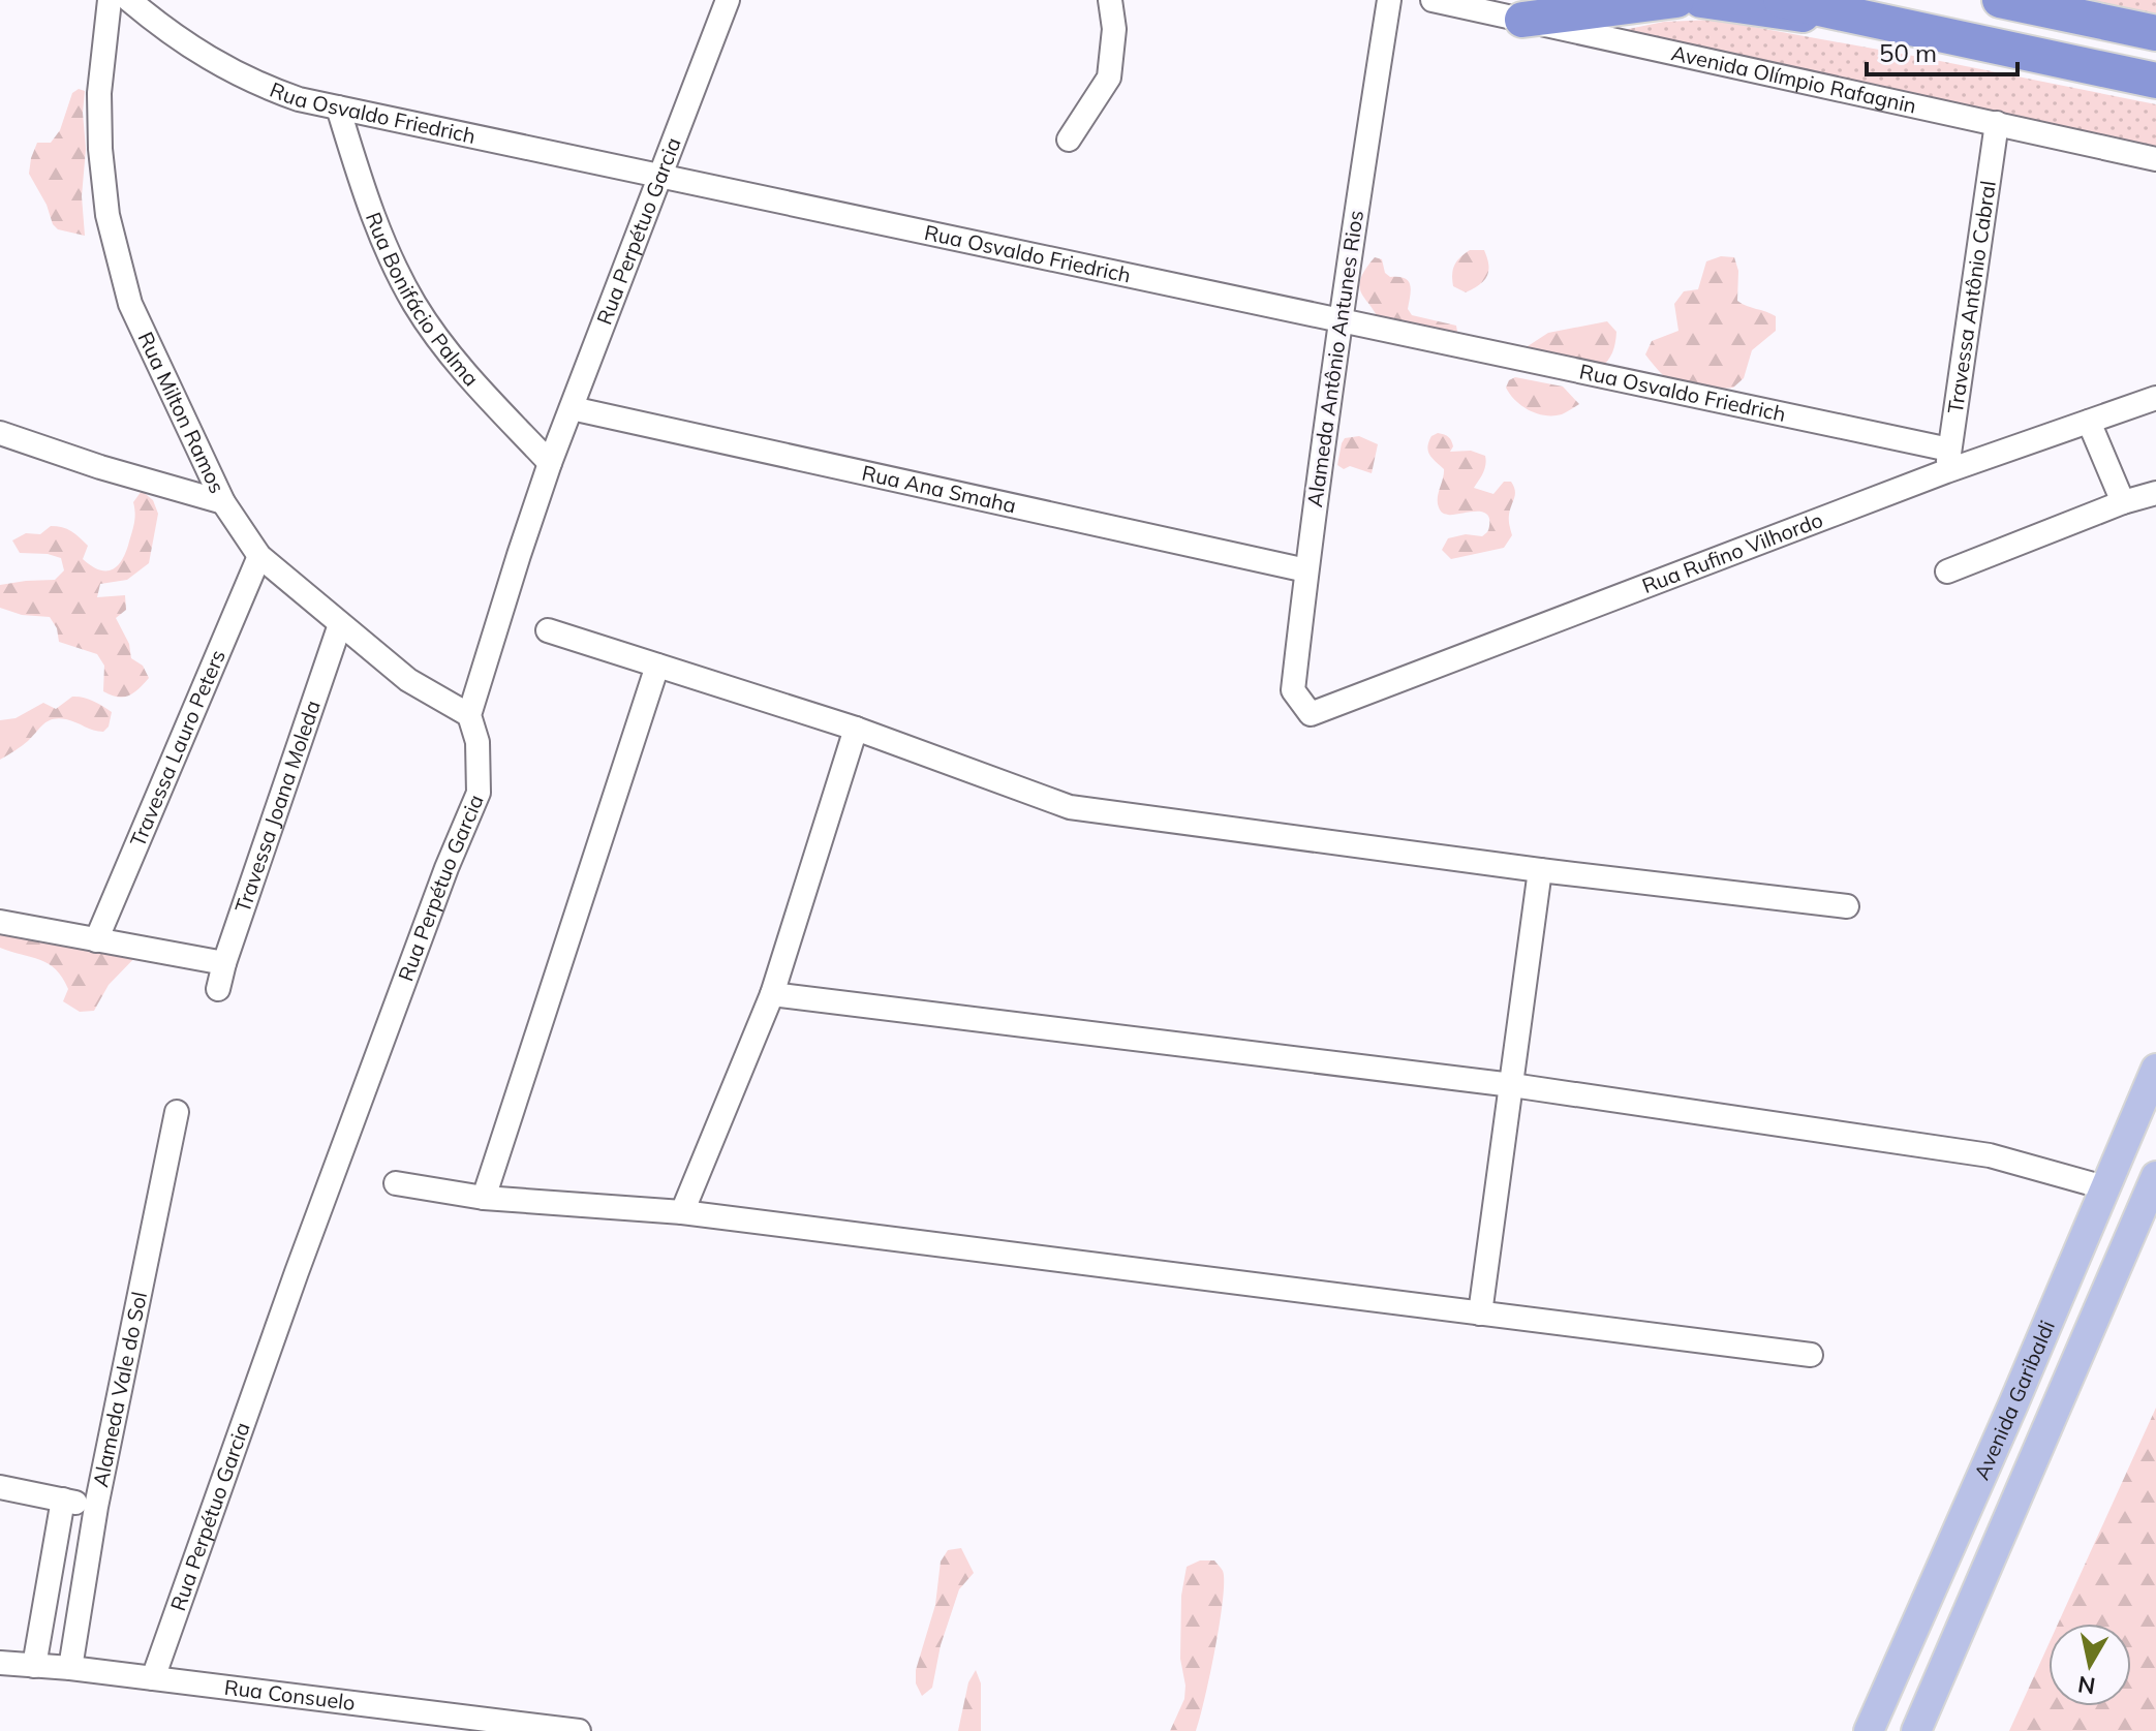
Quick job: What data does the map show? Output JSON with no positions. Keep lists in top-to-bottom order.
{
  "streets": {
    "main road": ["Avenida Garibaldi"],
    "street": [
      "Avenida Olímpio Rafagnin",
      "Rua Osvaldo Friedrich",
      "Rua Perpétuo Garcia",
      "Rua Bonifácio Palma",
      "Travessa Antônio Cabral",
      "Alameda Antônio Antunes Rios",
      "Rua Milton Ramos",
      "Rua Ana Smaha",
      "Rua Rufino Vilhordo",
      "Travessa Lauro Peters",
      "Travessa Joana Moleda",
      "Alameda Vale do Sol",
      "Rua Consuelo"
    ]
  },
  "crossings": [
    ["Avenida Olímpio Rafagnin", "Travessa Antônio Cabral"],
    ["Rua Osvaldo Friedrich", "Rua Perpétuo Garcia"],
    ["Rua Osvaldo Friedrich", "Rua Bonifácio Palma"],
    ["Rua Osvaldo Friedrich", "Travessa Antônio Cabral"],
    ["Rua Osvaldo Friedrich", "Alameda Antônio Antunes Rios"],
    ["Rua Osvaldo Friedrich", "Rua Rufino Vilhordo"],
    ["Rua Perpétuo Garcia", "Rua Bonifácio Palma"],
    ["Rua Perpétuo Garcia", "Rua Milton Ramos"],
    ["Rua Perpétuo Garcia", "Rua Ana Smaha"],
    ["Rua Perpétuo Garcia", "Rua Consuelo"],
    ["Travessa Antônio Cabral", "Rua Rufino Vilhordo"],
    ["Alameda Antônio Antunes Rios", "Rua Ana Smaha"],
    ["Alameda Antônio Antunes Rios", "Rua Rufino Vilhordo"],
    ["Rua Milton Ramos", "Travessa Lauro Peters"],
    ["Rua Milton Ramos", "Travessa Joana Moleda"],
    ["Alameda Vale do Sol", "Rua Consuelo"]
  ],
  "scale_bar": "50 m",
  "north": "bottom"
}
